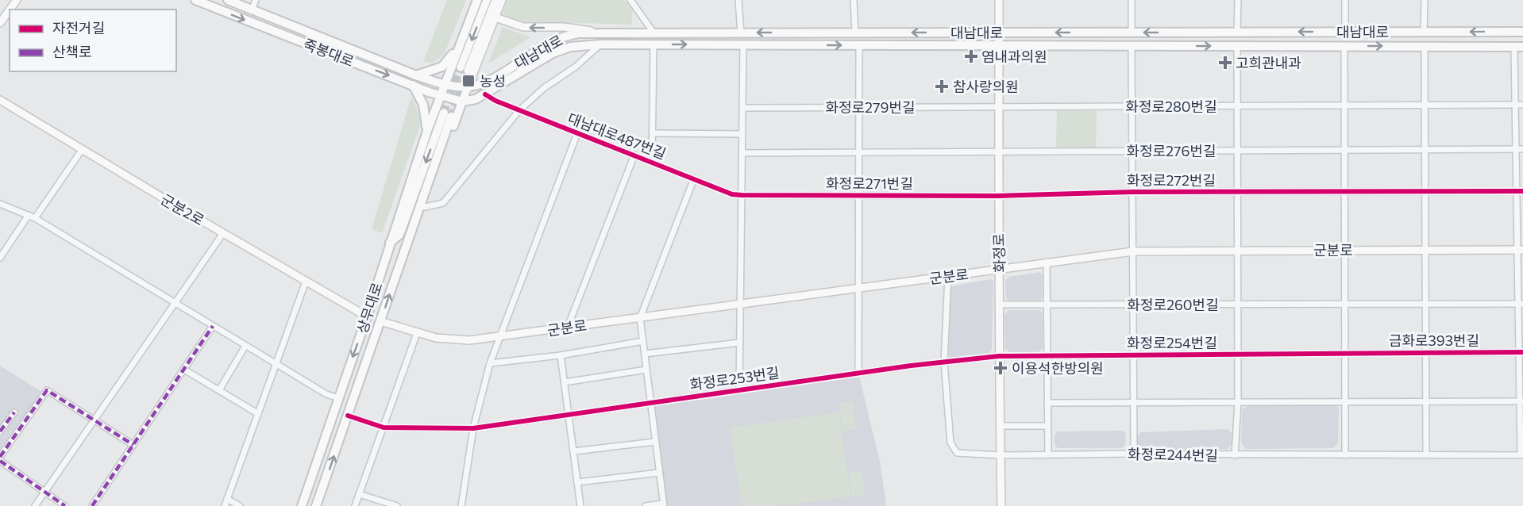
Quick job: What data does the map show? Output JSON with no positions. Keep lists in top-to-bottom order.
{
  "streets": {
    "main road": ["대남대로", "죽봉대로", "상무대로"],
    "street": [
      "화정로280번길",
      "화정로279번길",
      "대남대로487번길",
      "화정로276번길",
      "화정로272번길",
      "화정로271번길",
      "군분2로",
      "군분로",
      "화정로",
      "화정로260번길",
      "금화로393번길",
      "화정로254번길",
      "화정로253번길",
      "화정로244번길"
    ]
  },
  "crossings": [
    ["대남대로", "죽봉대로"],
    ["대남대로", "대남대로487번길"],
    ["대남대로", "화정로"],
    ["화정로280번길", "화정로279번길"],
    ["화정로280번길", "화정로"],
    ["화정로279번길", "화정로"],
    ["대남대로487번길", "화정로271번길"],
    ["화정로276번길", "화정로"],
    ["화정로272번길", "화정로271번길"],
    ["화정로272번길", "화정로"],
    ["화정로271번길", "화정로"],
    ["군분2로", "상무대로"],
    ["군분로", "화정로"],
    ["군분로", "상무대로"],
    ["군분로", "화정로244번길"],
    ["화정로", "화정로260번길"],
    ["화정로", "화정로254번길"],
    ["화정로", "화정로253번길"],
    ["화정로", "화정로244번길"],
    ["상무대로", "화정로253번길"],
    ["금화로393번길", "화정로254번길"],
    ["화정로254번길", "화정로253번길"],
    ["화정로253번길", "화정로244번길"]
  ],
  "places": {
    "health": [
      "염내과의원",
      "고희관내과",
      "참사랑의원",
      "이용석한방의원"
    ],
    "transit": ["농성"]
  },
  "legend": ["자전거길", "산책로"]
}
